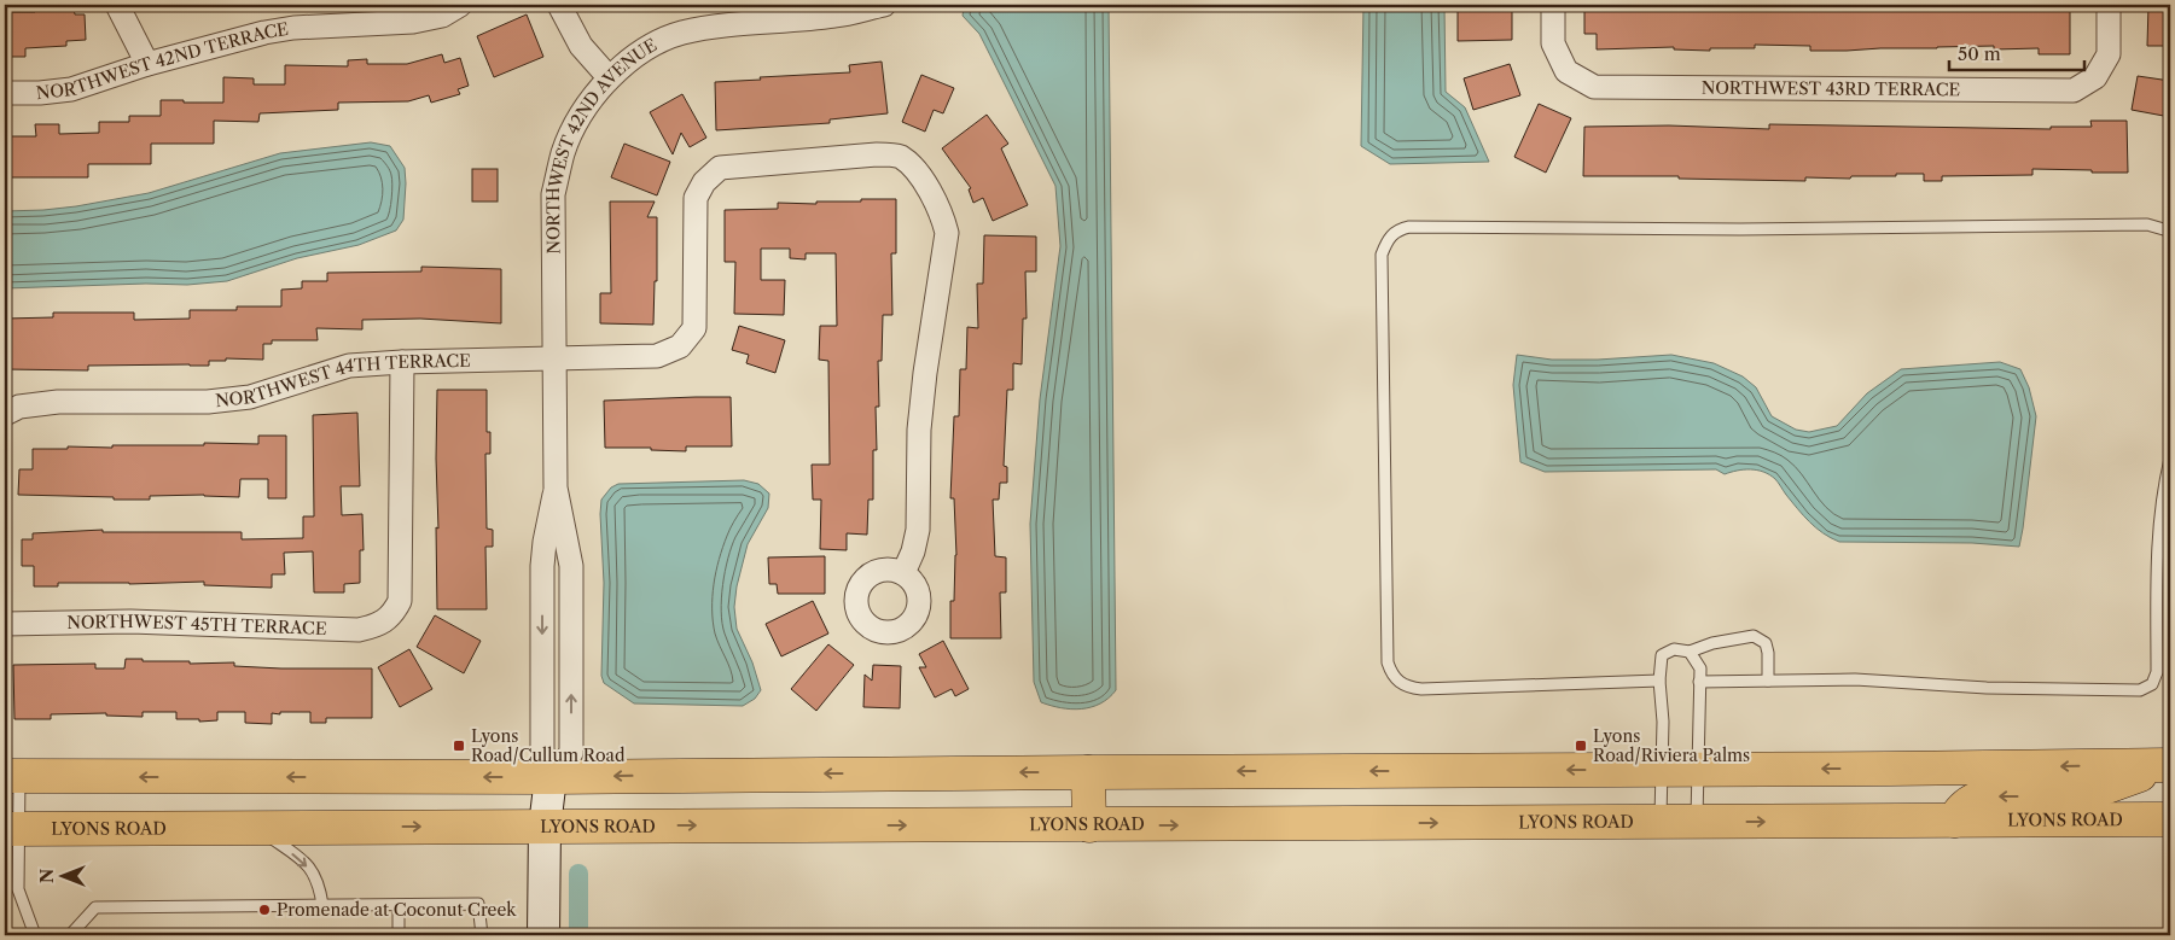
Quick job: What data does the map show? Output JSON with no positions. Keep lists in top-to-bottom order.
{
  "streets": {
    "main road": ["LYONS ROAD"],
    "street": [
      "NORTHWEST 42ND TERRACE",
      "NORTHWEST 43RD TERRACE",
      "NORTHWEST 42ND AVENUE",
      "NORTHWEST 44TH TERRACE",
      "NORTHWEST 45TH TERRACE"
    ]
  },
  "crossings": [
    ["NORTHWEST 42ND AVENUE", "NORTHWEST 44TH TERRACE"],
    ["NORTHWEST 44TH TERRACE", "NORTHWEST 45TH TERRACE"]
  ],
  "places": {
    "transit": ["Lyons Road/Cullum Road", "Lyons Road/Riviera Palms"],
    "other": ["Promenade at Coconut Creek"]
  },
  "scale_bar": "50 m",
  "north": "left"
}
